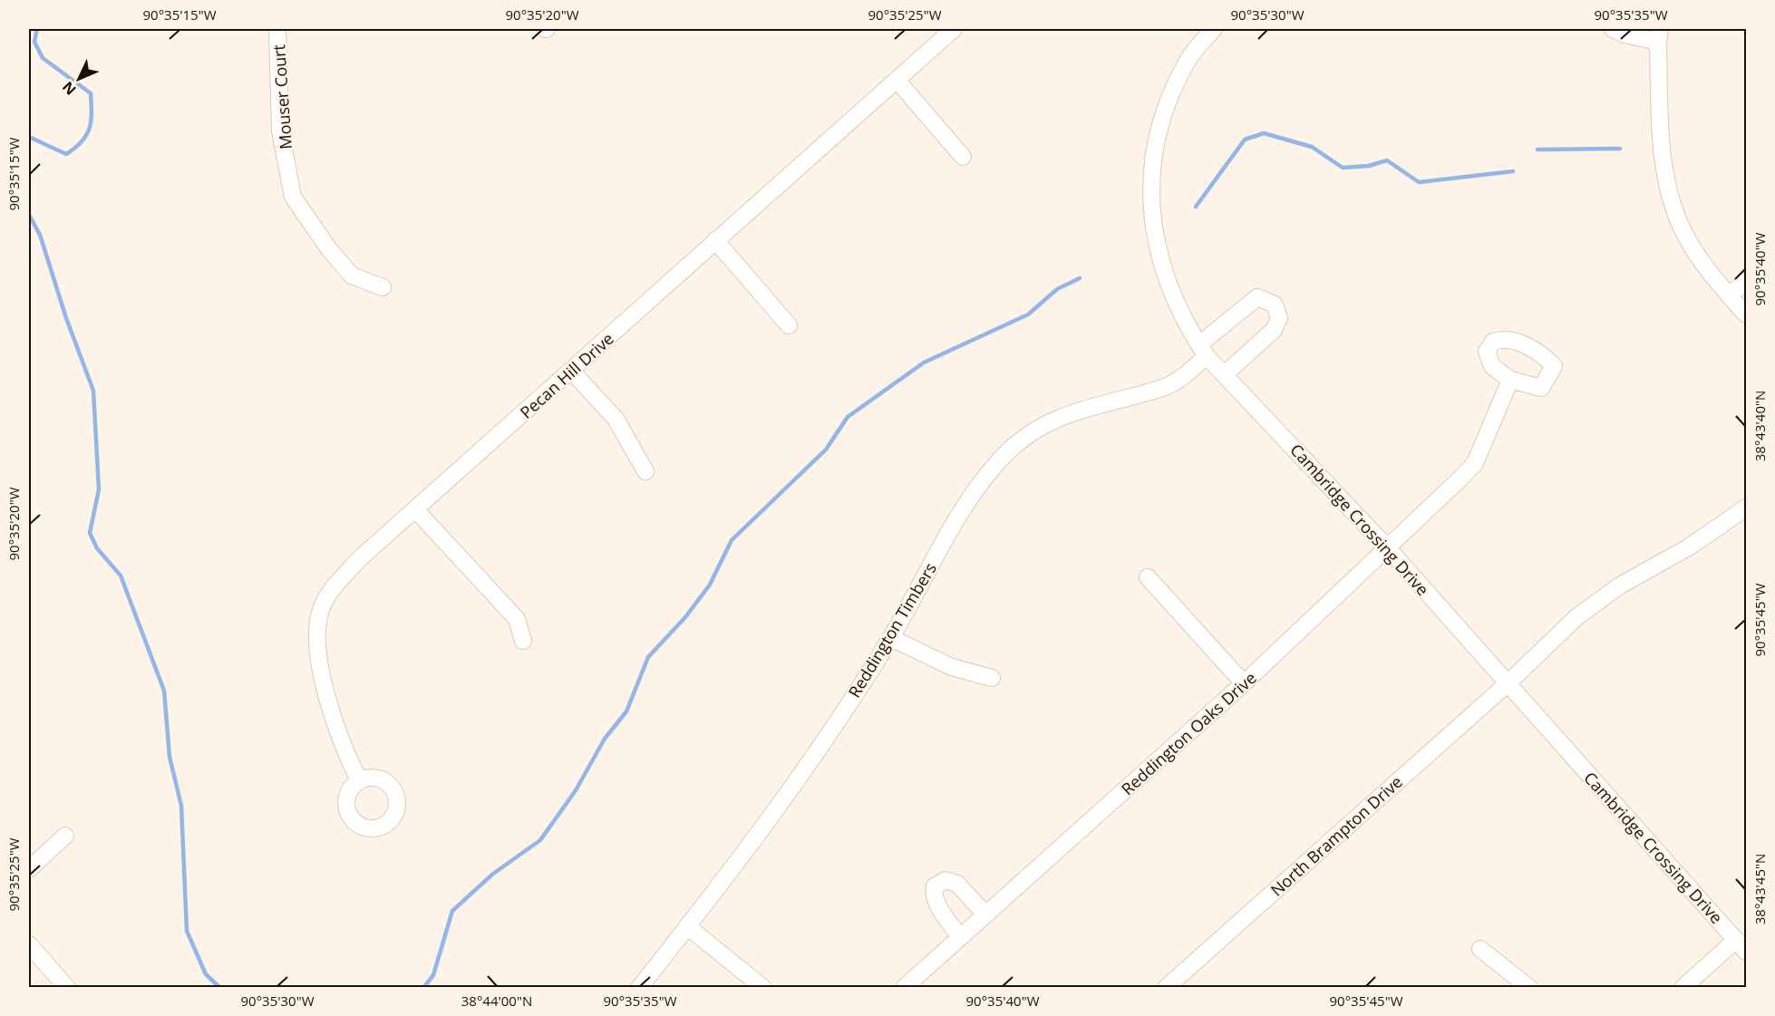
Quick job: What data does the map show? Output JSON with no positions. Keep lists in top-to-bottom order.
{
  "streets": {
    "street": [
      "Mouser Court",
      "Pecan Hill Drive",
      "Cambridge Crossing Drive",
      "Reddington Timbers",
      "Reddington Oaks Drive",
      "North Brampton Drive"
    ]
  },
  "crossings": [
    ["Cambridge Crossing Drive", "Reddington Timbers"],
    ["Cambridge Crossing Drive", "Reddington Oaks Drive"],
    ["Cambridge Crossing Drive", "North Brampton Drive"]
  ],
  "north": "bottom left",
  "coordinates": [
    "90°35'15\"W",
    "90°35'20\"W",
    "90°35'25\"W",
    "90°35'30\"W",
    "90°35'35\"W",
    "90°35'40\"W",
    "38°43'40\"N",
    "90°35'45\"W",
    "38°43'45\"N",
    "38°44'00\"N"
  ]
}
